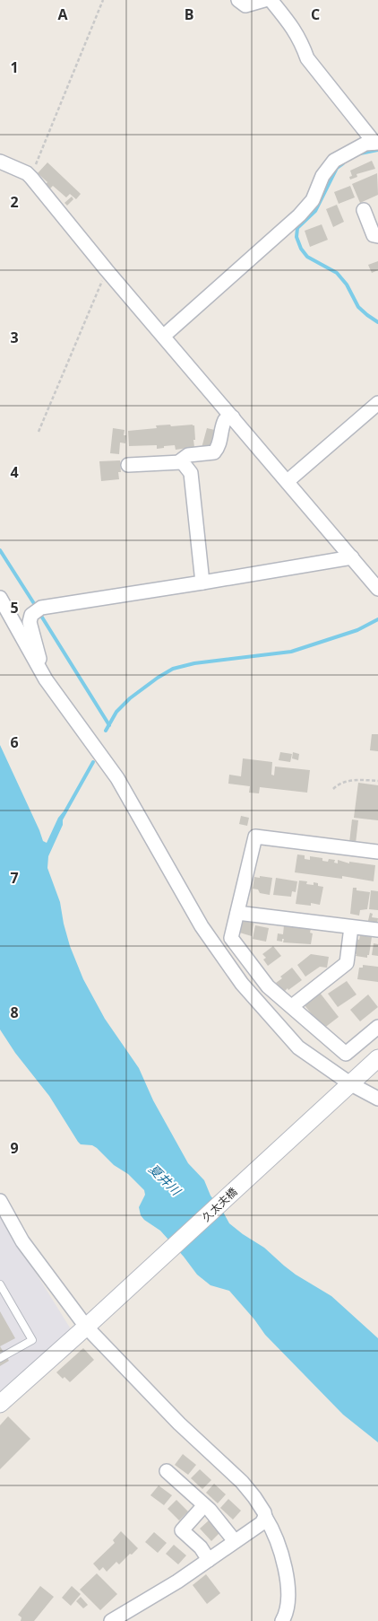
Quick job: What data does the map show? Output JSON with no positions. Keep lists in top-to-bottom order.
{
  "streets": {
    "street": ["久太夫橋"]
  },
  "water": ["夏井川"],
  "grid": {
    "columns": ["A", "B", "C"],
    "rows": [
      "1",
      "2",
      "3",
      "4",
      "5",
      "6",
      "7",
      "8",
      "9"
    ]
  }
}
